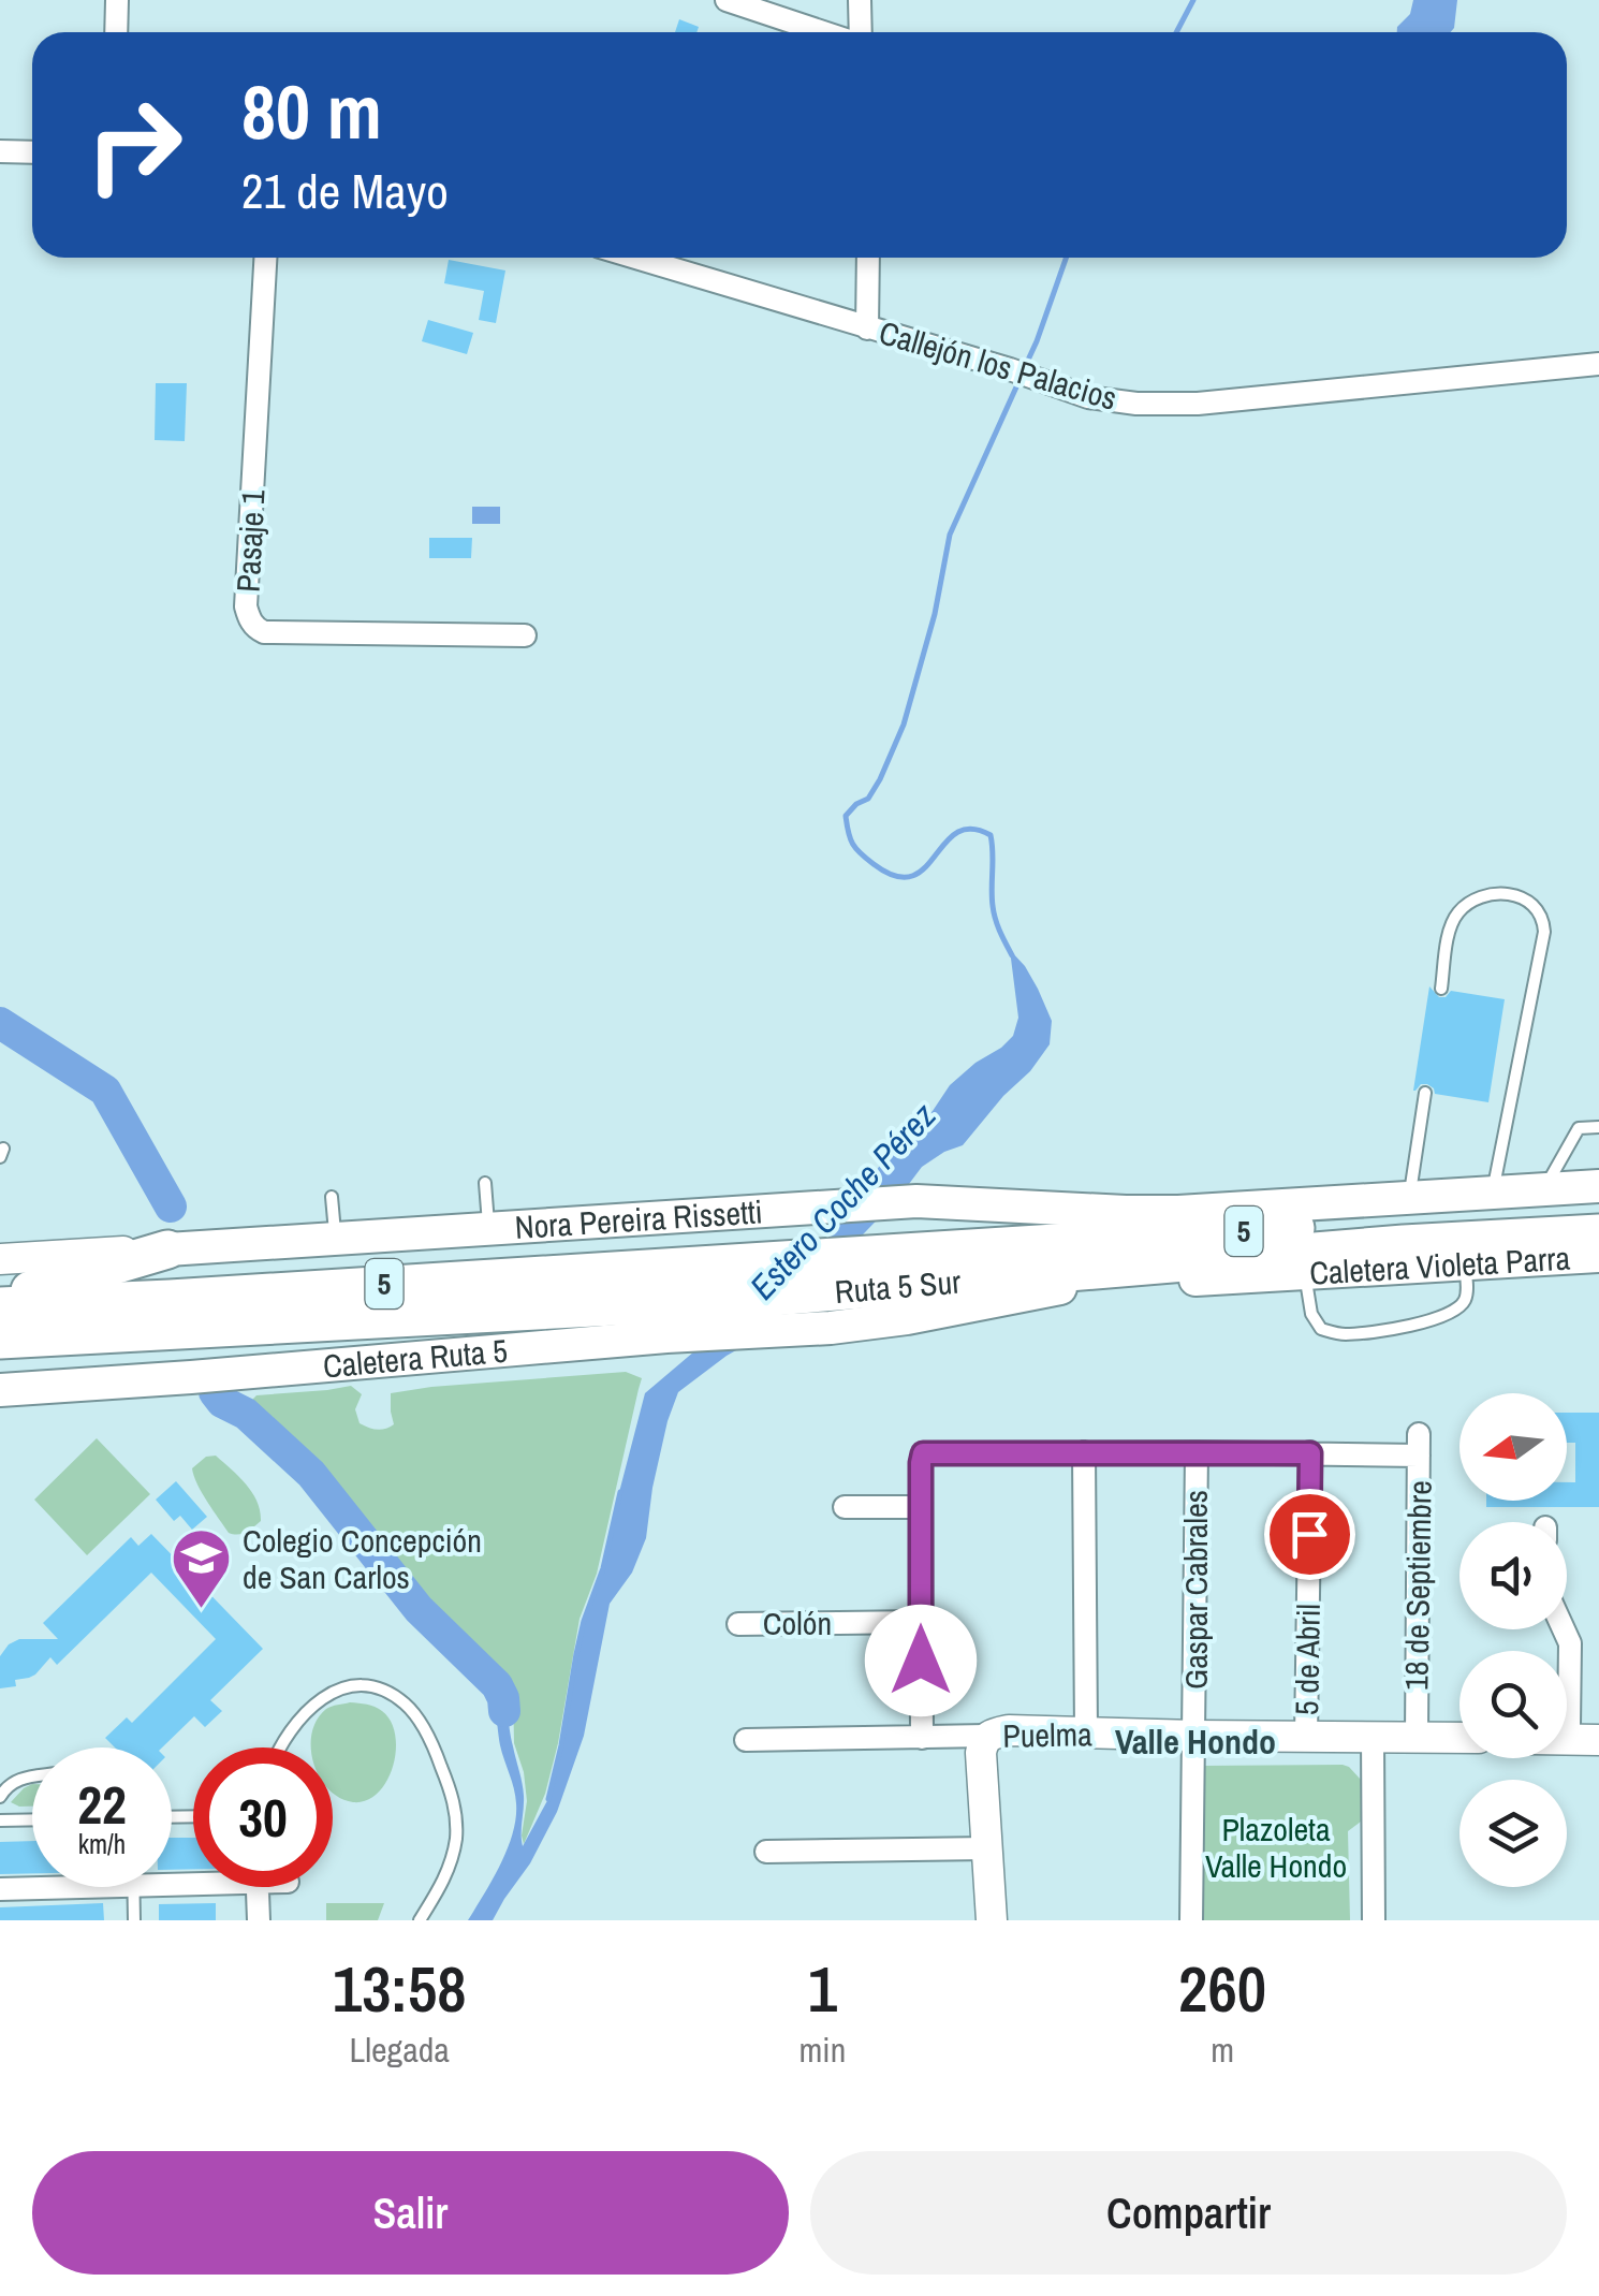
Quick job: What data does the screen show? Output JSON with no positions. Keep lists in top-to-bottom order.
{
  "streets": {
    "highway": ["5", "Ruta 5 Sur"],
    "main road": ["Nora Pereira Rissetti", "Caletera Violeta Parra", "Caletera Ruta 5"],
    "street": [
      "Callejón los Palacios",
      "Pasaje 1",
      "18 de Septiembre",
      "Gaspar Cabrales",
      "Colón",
      "5 de Abril",
      "Puelma"
    ]
  },
  "crossings": [
    ["Caletera Violeta Parra", "Caletera Ruta 5"],
    ["18 de Septiembre", "5 de Abril"],
    ["18 de Septiembre", "Puelma"],
    ["Gaspar Cabrales", "Puelma"],
    ["5 de Abril", "Puelma"]
  ],
  "districts": ["Valle Hondo"],
  "water": ["Estero Coche Pérez"],
  "parks": ["Plazoleta Valle Hondo"],
  "places": {
    "school or university": ["Colegio Concepción de San Carlos"]
  },
  "north": "left",
  "page": {
    "turn": ["80 m", "21 de Mayo"],
    "speed": "22 km/h",
    "limit": "30",
    "eta": [
      "13:58",
      "Llegada",
      "1",
      "min",
      "260",
      "m"
    ],
    "buttons": ["Salir", "Compartir"]
  }
}
